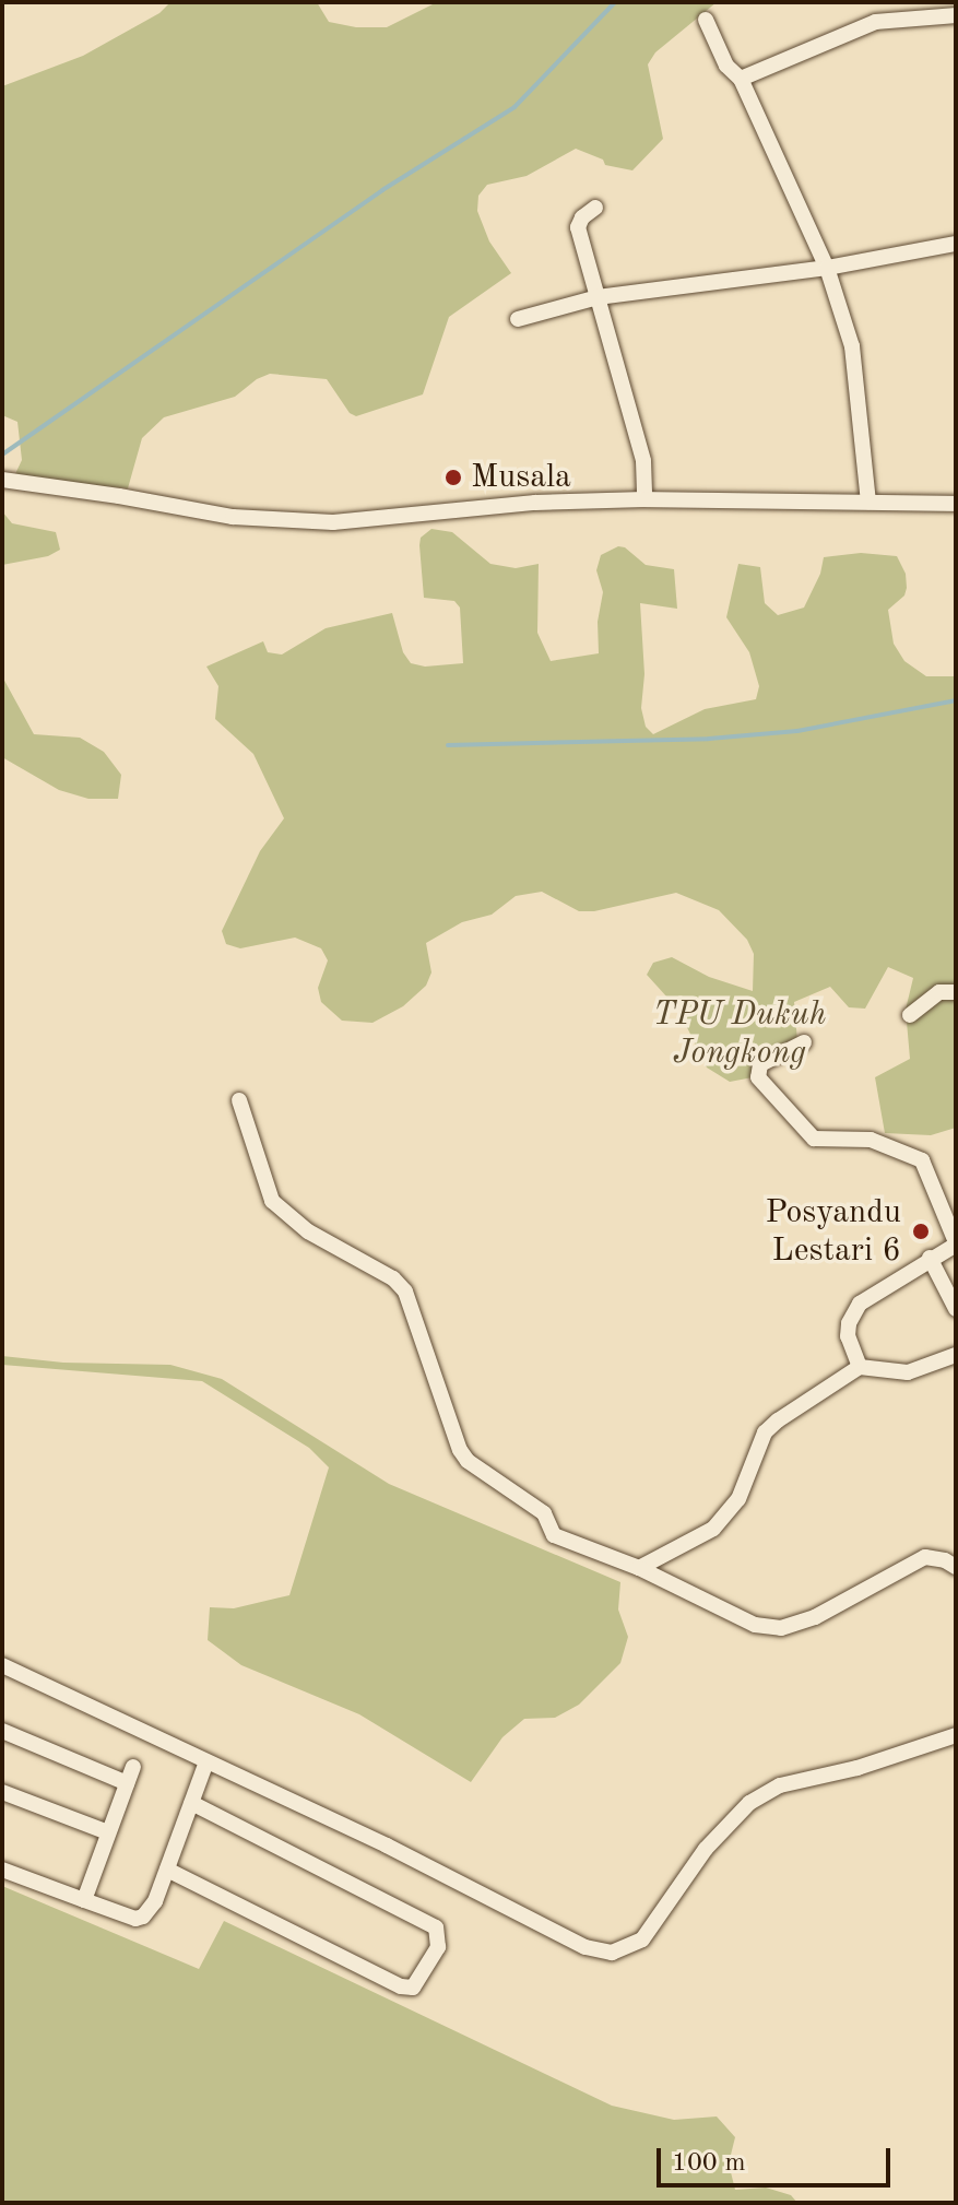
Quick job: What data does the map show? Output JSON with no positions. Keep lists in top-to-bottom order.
{
  "parks": ["TPU Dukuh Jongkong"],
  "places": ["Musala", "Posyandu Lestari 6"],
  "scale_bar": "100 m"
}
